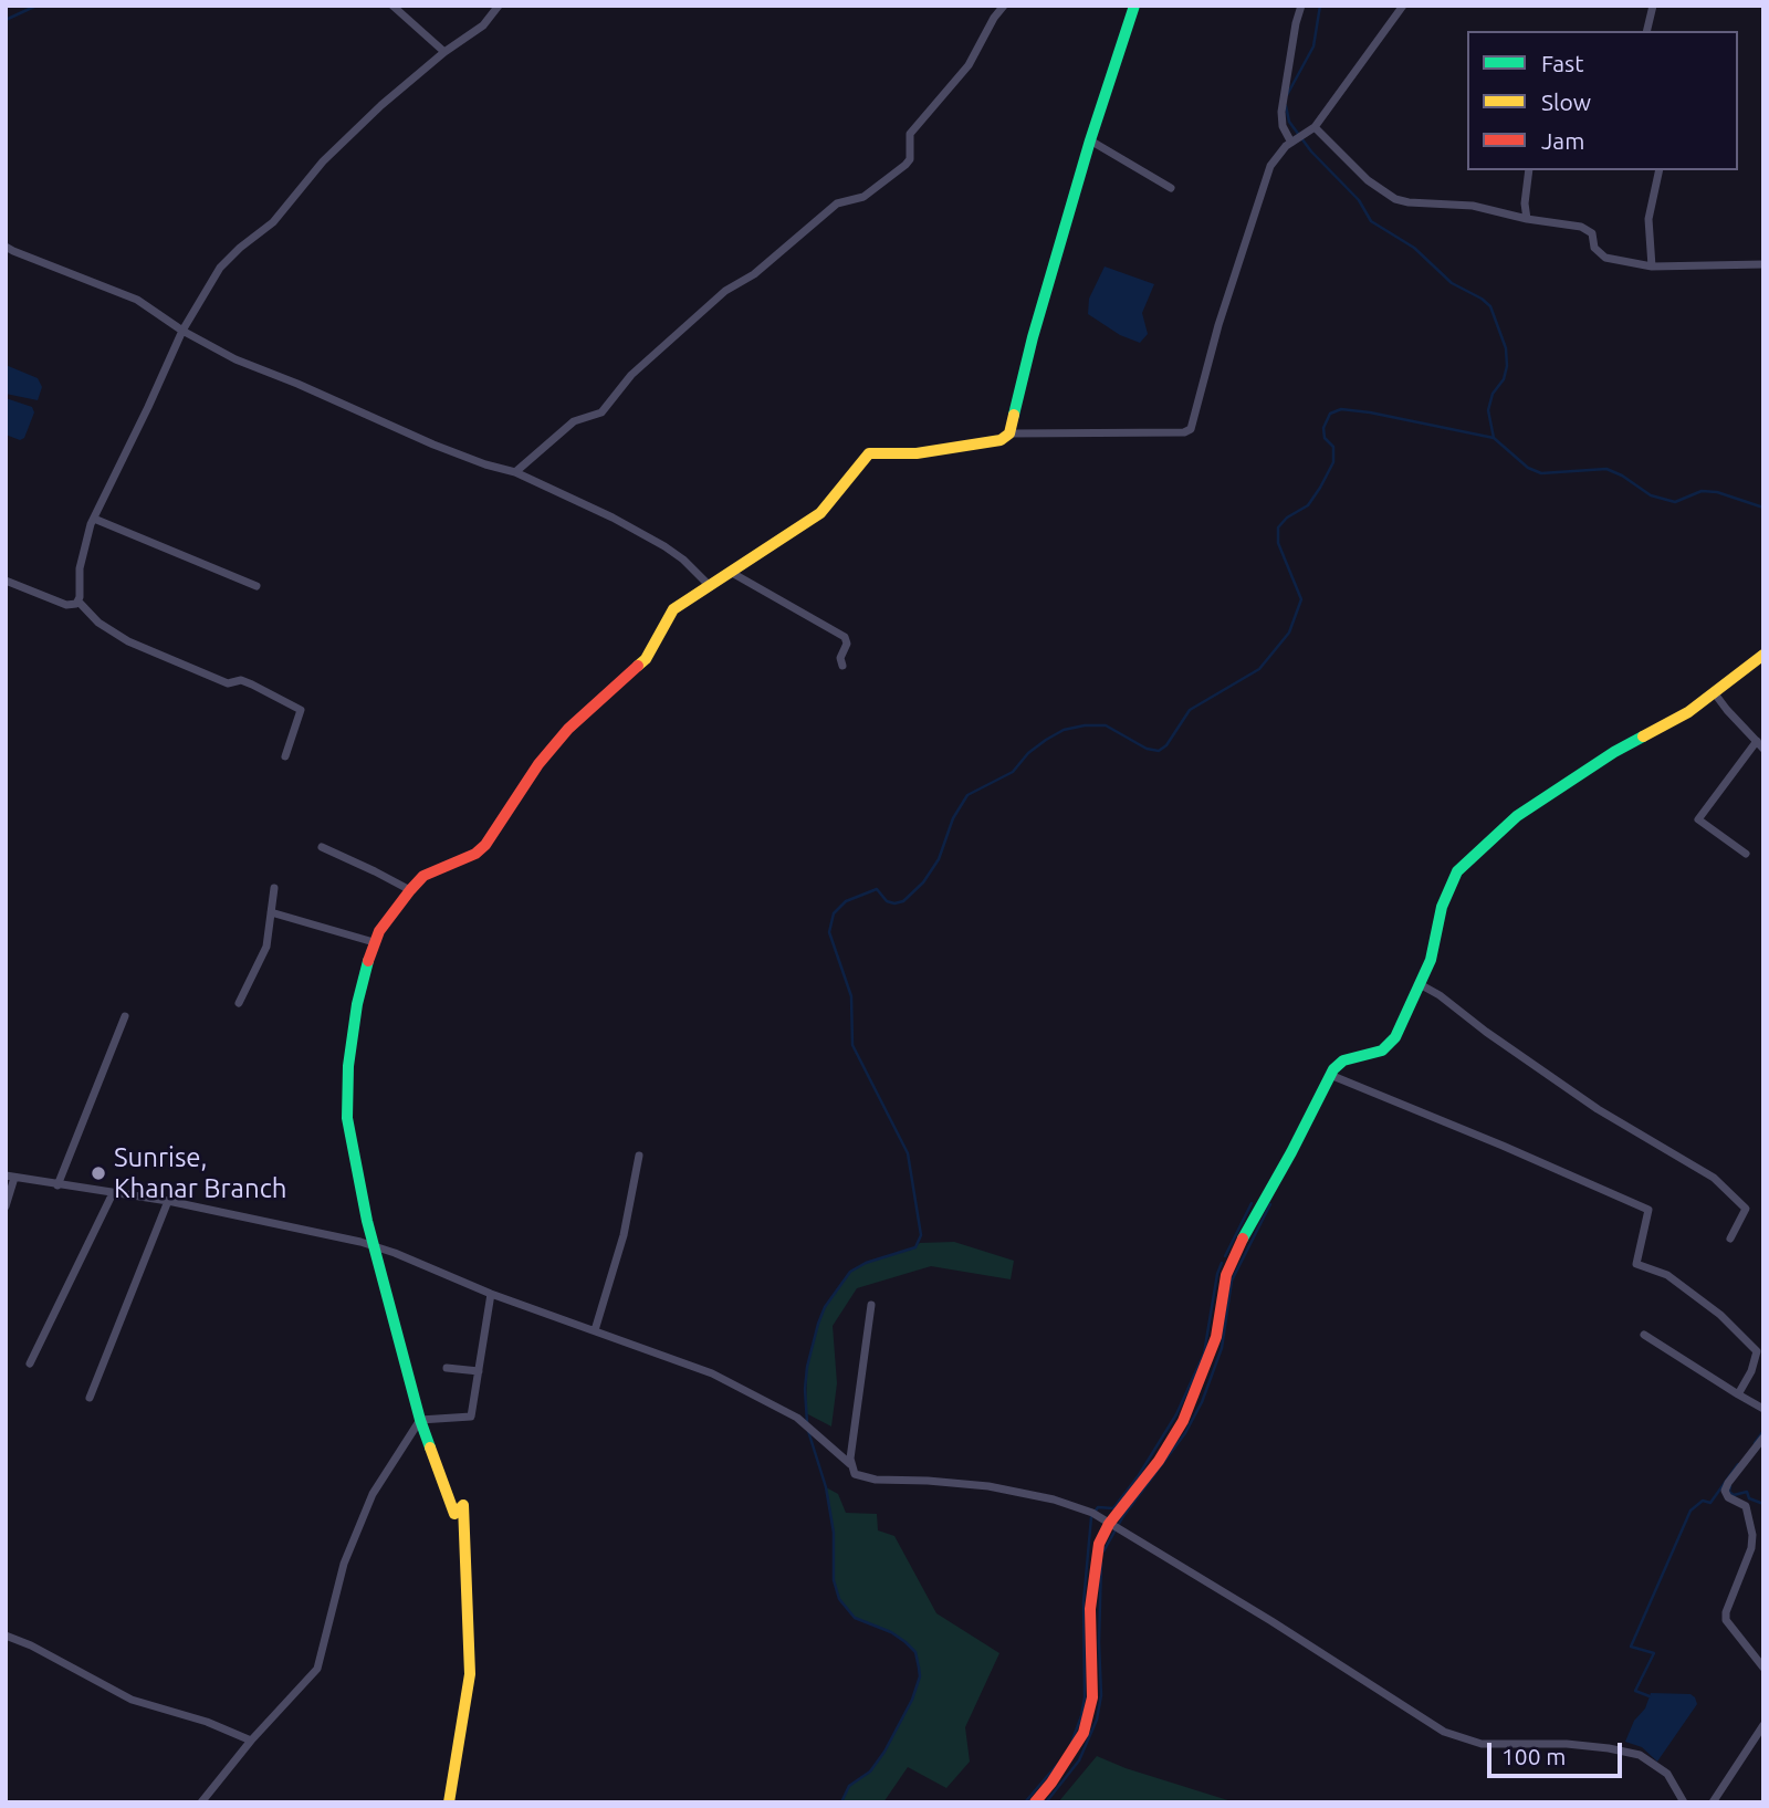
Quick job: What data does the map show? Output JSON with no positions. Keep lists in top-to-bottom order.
{
  "places": ["Sunrise, Khanar Branch"],
  "legend": ["Fast", "Slow", "Jam"],
  "scale_bar": "100 m"
}
